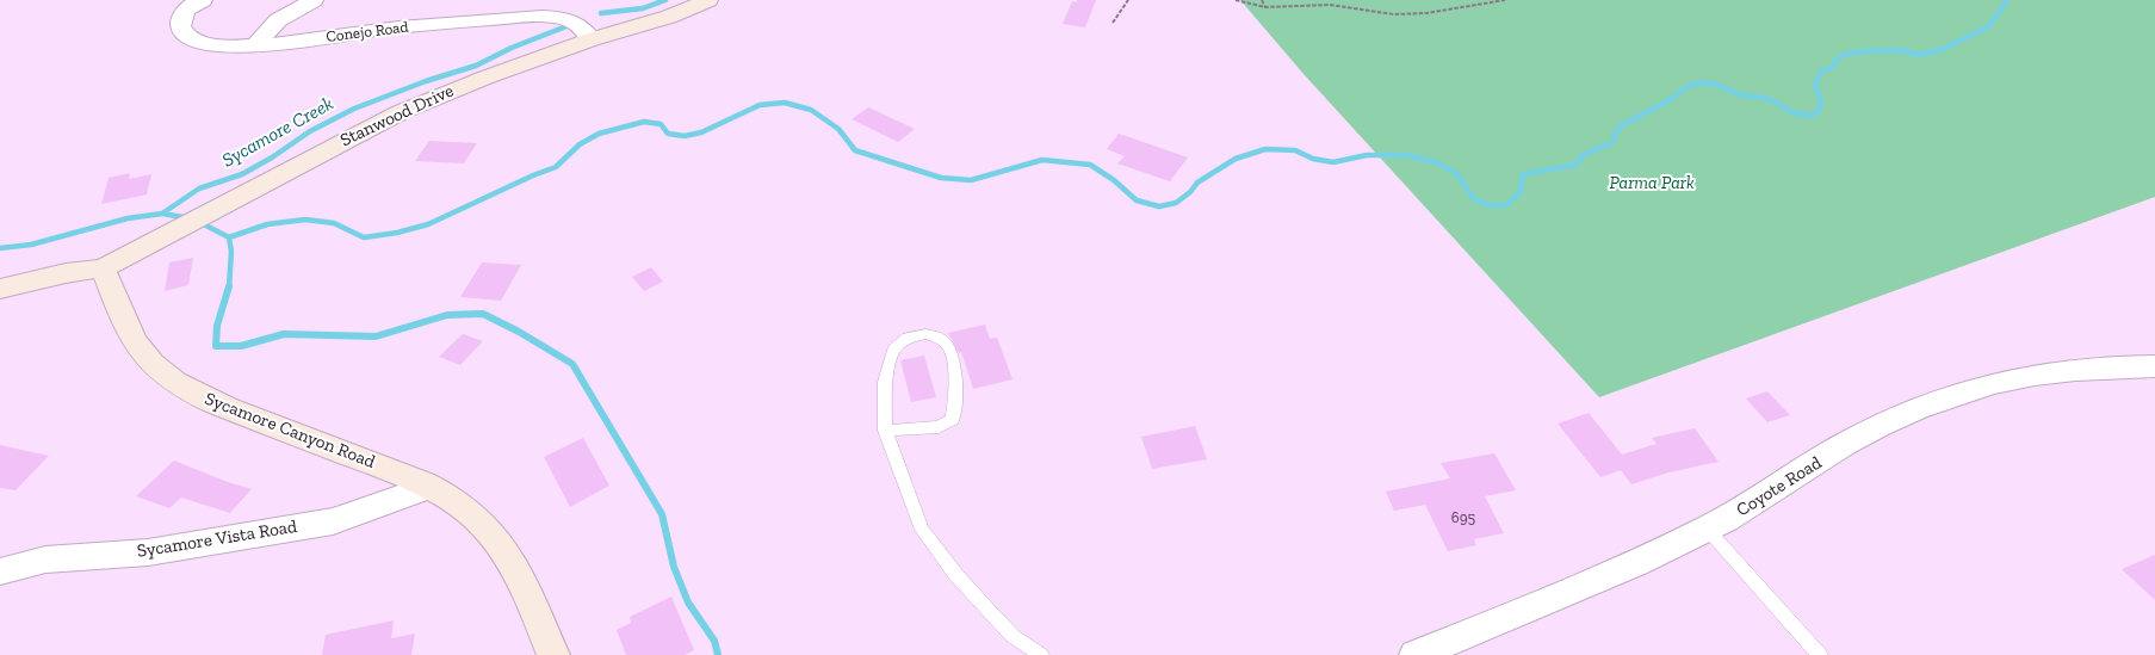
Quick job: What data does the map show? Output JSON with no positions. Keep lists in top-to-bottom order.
{
  "streets": {
    "main road": ["Stanwood Drive", "Sycamore Canyon Road"],
    "street": ["Conejo Road", "Coyote Road", "Sycamore Vista Road"]
  },
  "crossings": [
    ["Conejo Road", "Stanwood Drive"],
    ["Stanwood Drive", "Sycamore Canyon Road"],
    ["Sycamore Canyon Road", "Sycamore Vista Road"]
  ],
  "water": ["Sycamore Creek"],
  "parks": ["Parma Park"],
  "house_numbers": ["695"]
}
